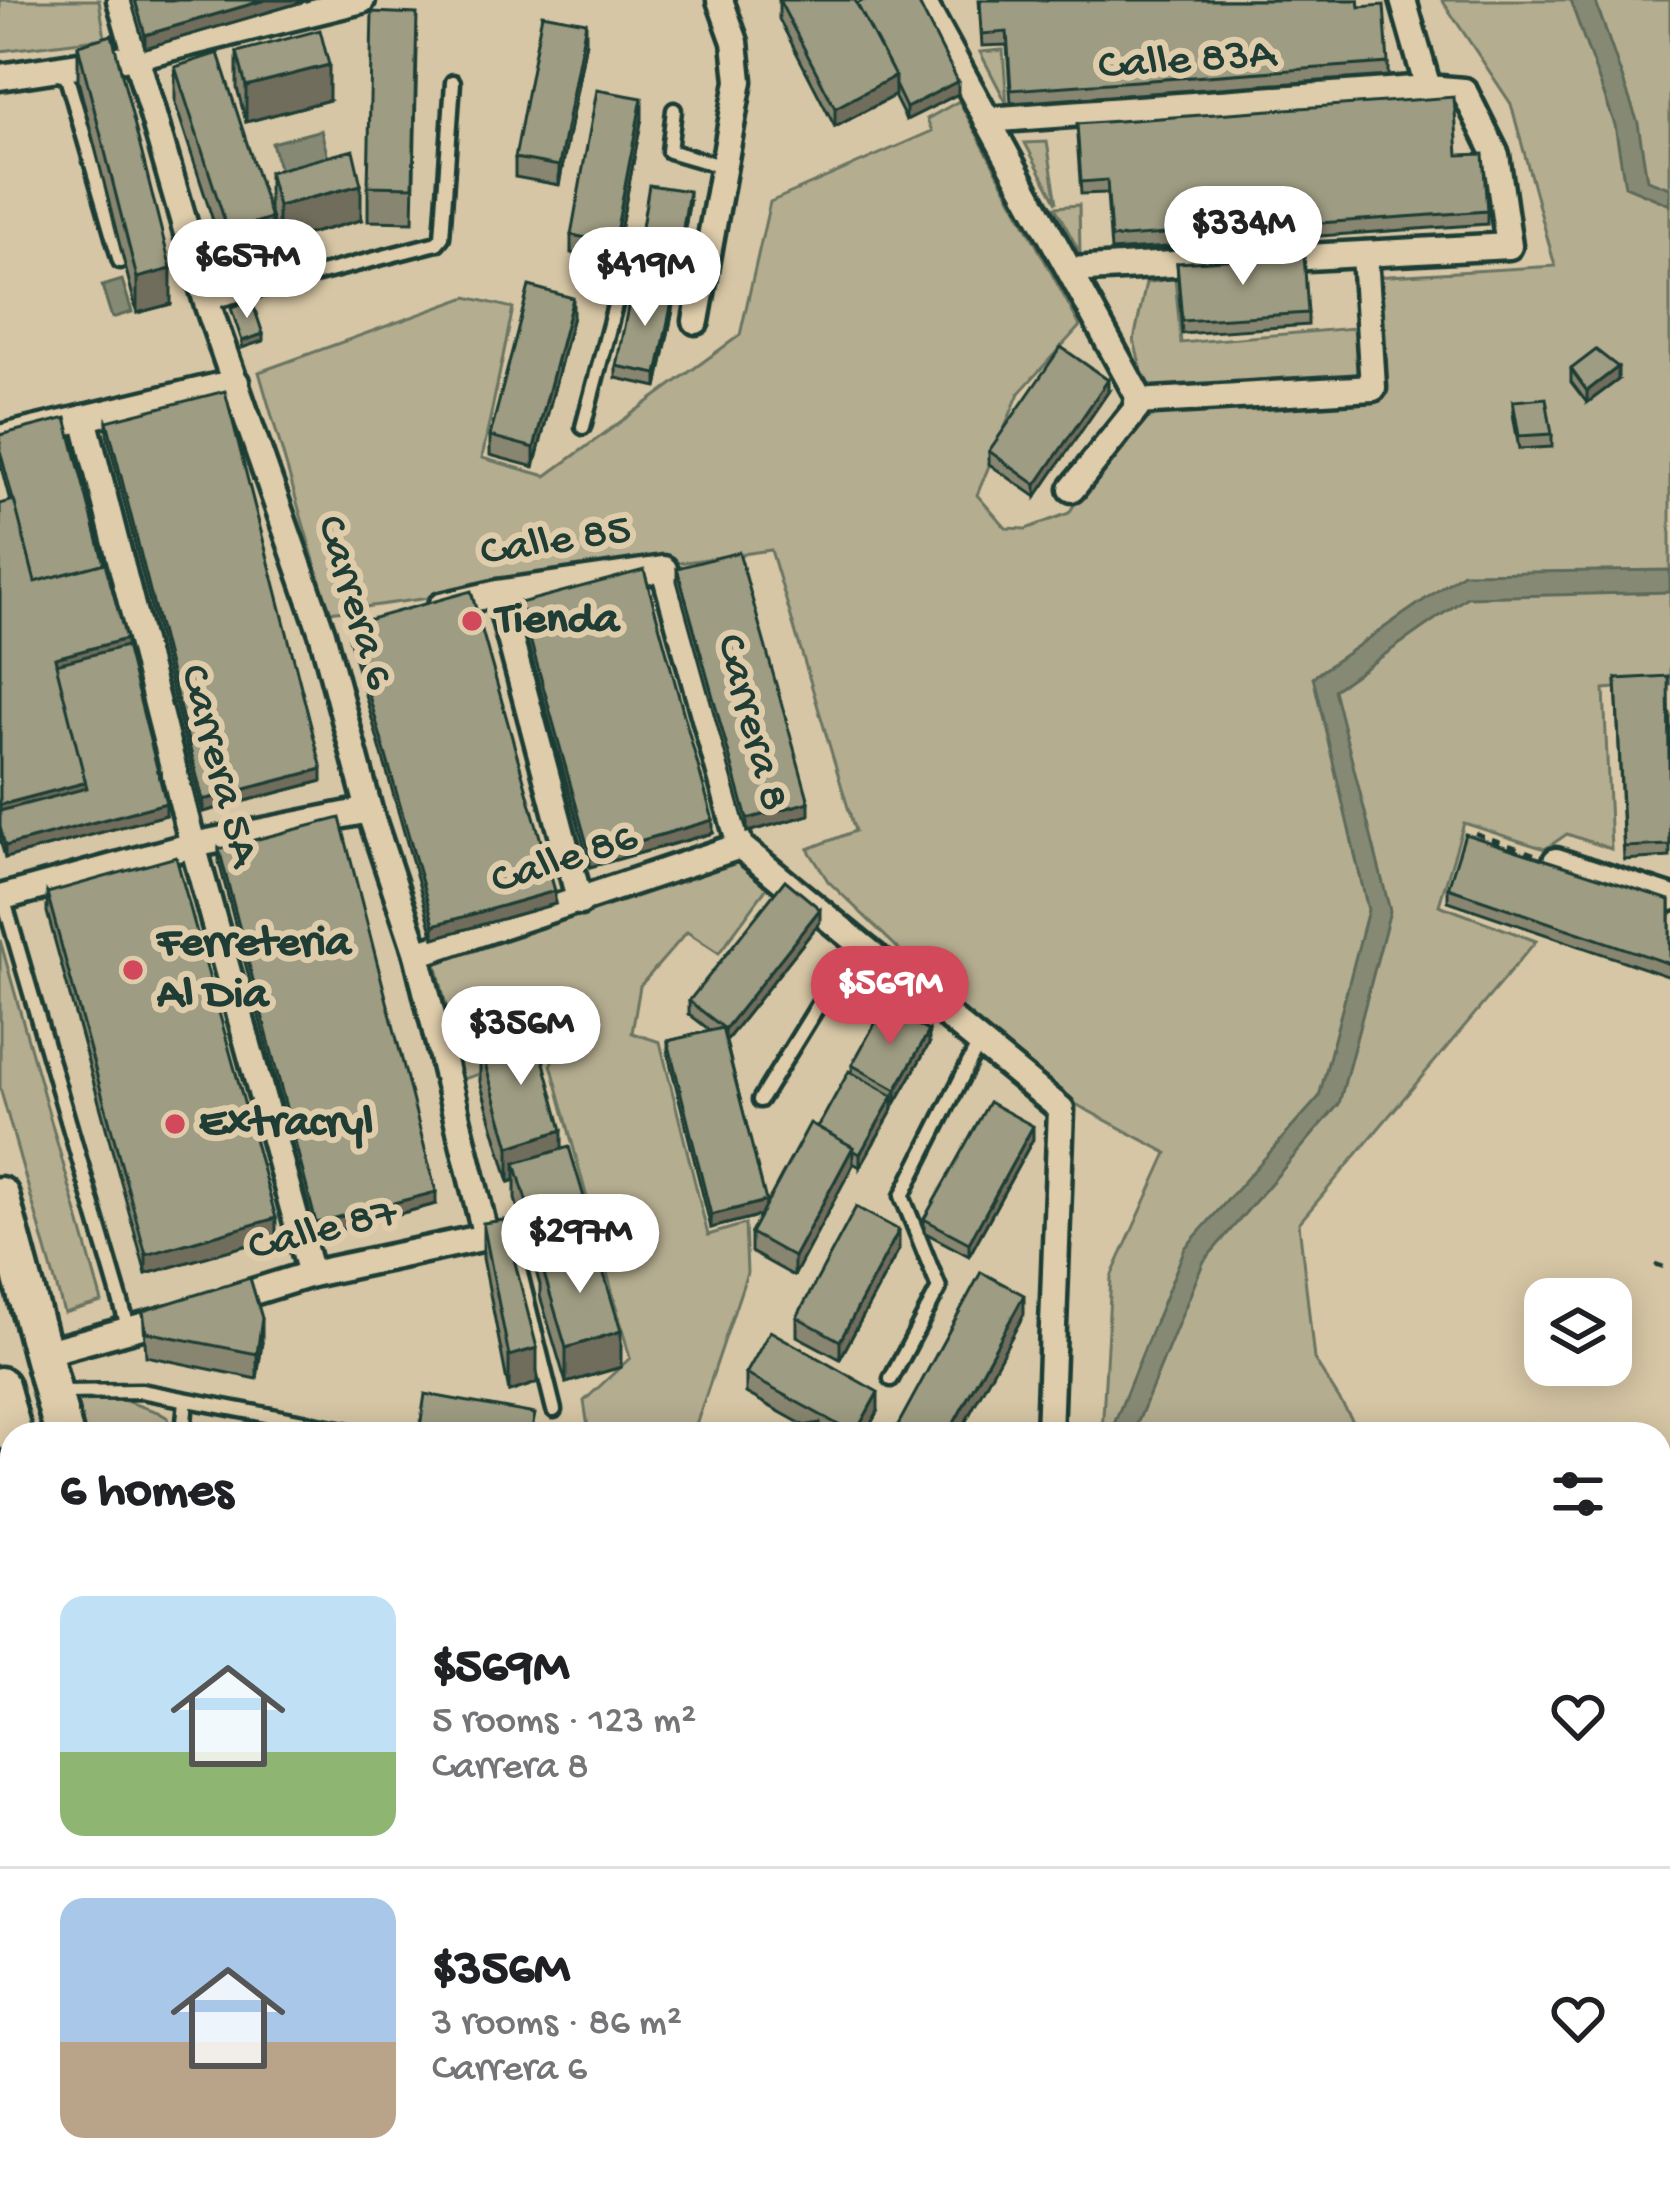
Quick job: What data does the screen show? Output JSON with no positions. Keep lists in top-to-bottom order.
{
  "streets": {
    "street": [
      "Calle 83A",
      "Calle 85",
      "Carrera 6",
      "Carrera 8",
      "Carrera 5A",
      "Calle 86",
      "Calle 87"
    ]
  },
  "crossings": [
    ["Calle 85", "Carrera 8"],
    ["Carrera 6", "Calle 86"],
    ["Carrera 6", "Calle 87"],
    ["Carrera 8", "Calle 86"],
    ["Carrera 5A", "Calle 87"]
  ],
  "places": ["Tienda", "Ferreteria Al Dia", "Extracryl"],
  "page": {
    "price": [
      "$334M",
      "$657M",
      "$419M",
      "$569M",
      "$356M",
      "$297M"
    ],
    "heading": "6 homes",
    "list": [
      {
        "name": "$569M",
        "note": "5 rooms · 123 m² · Carrera 8"
      },
      {
        "name": "$356M",
        "note": "3 rooms · 86 m² · Carrera 6"
      }
    ]
  }
}
